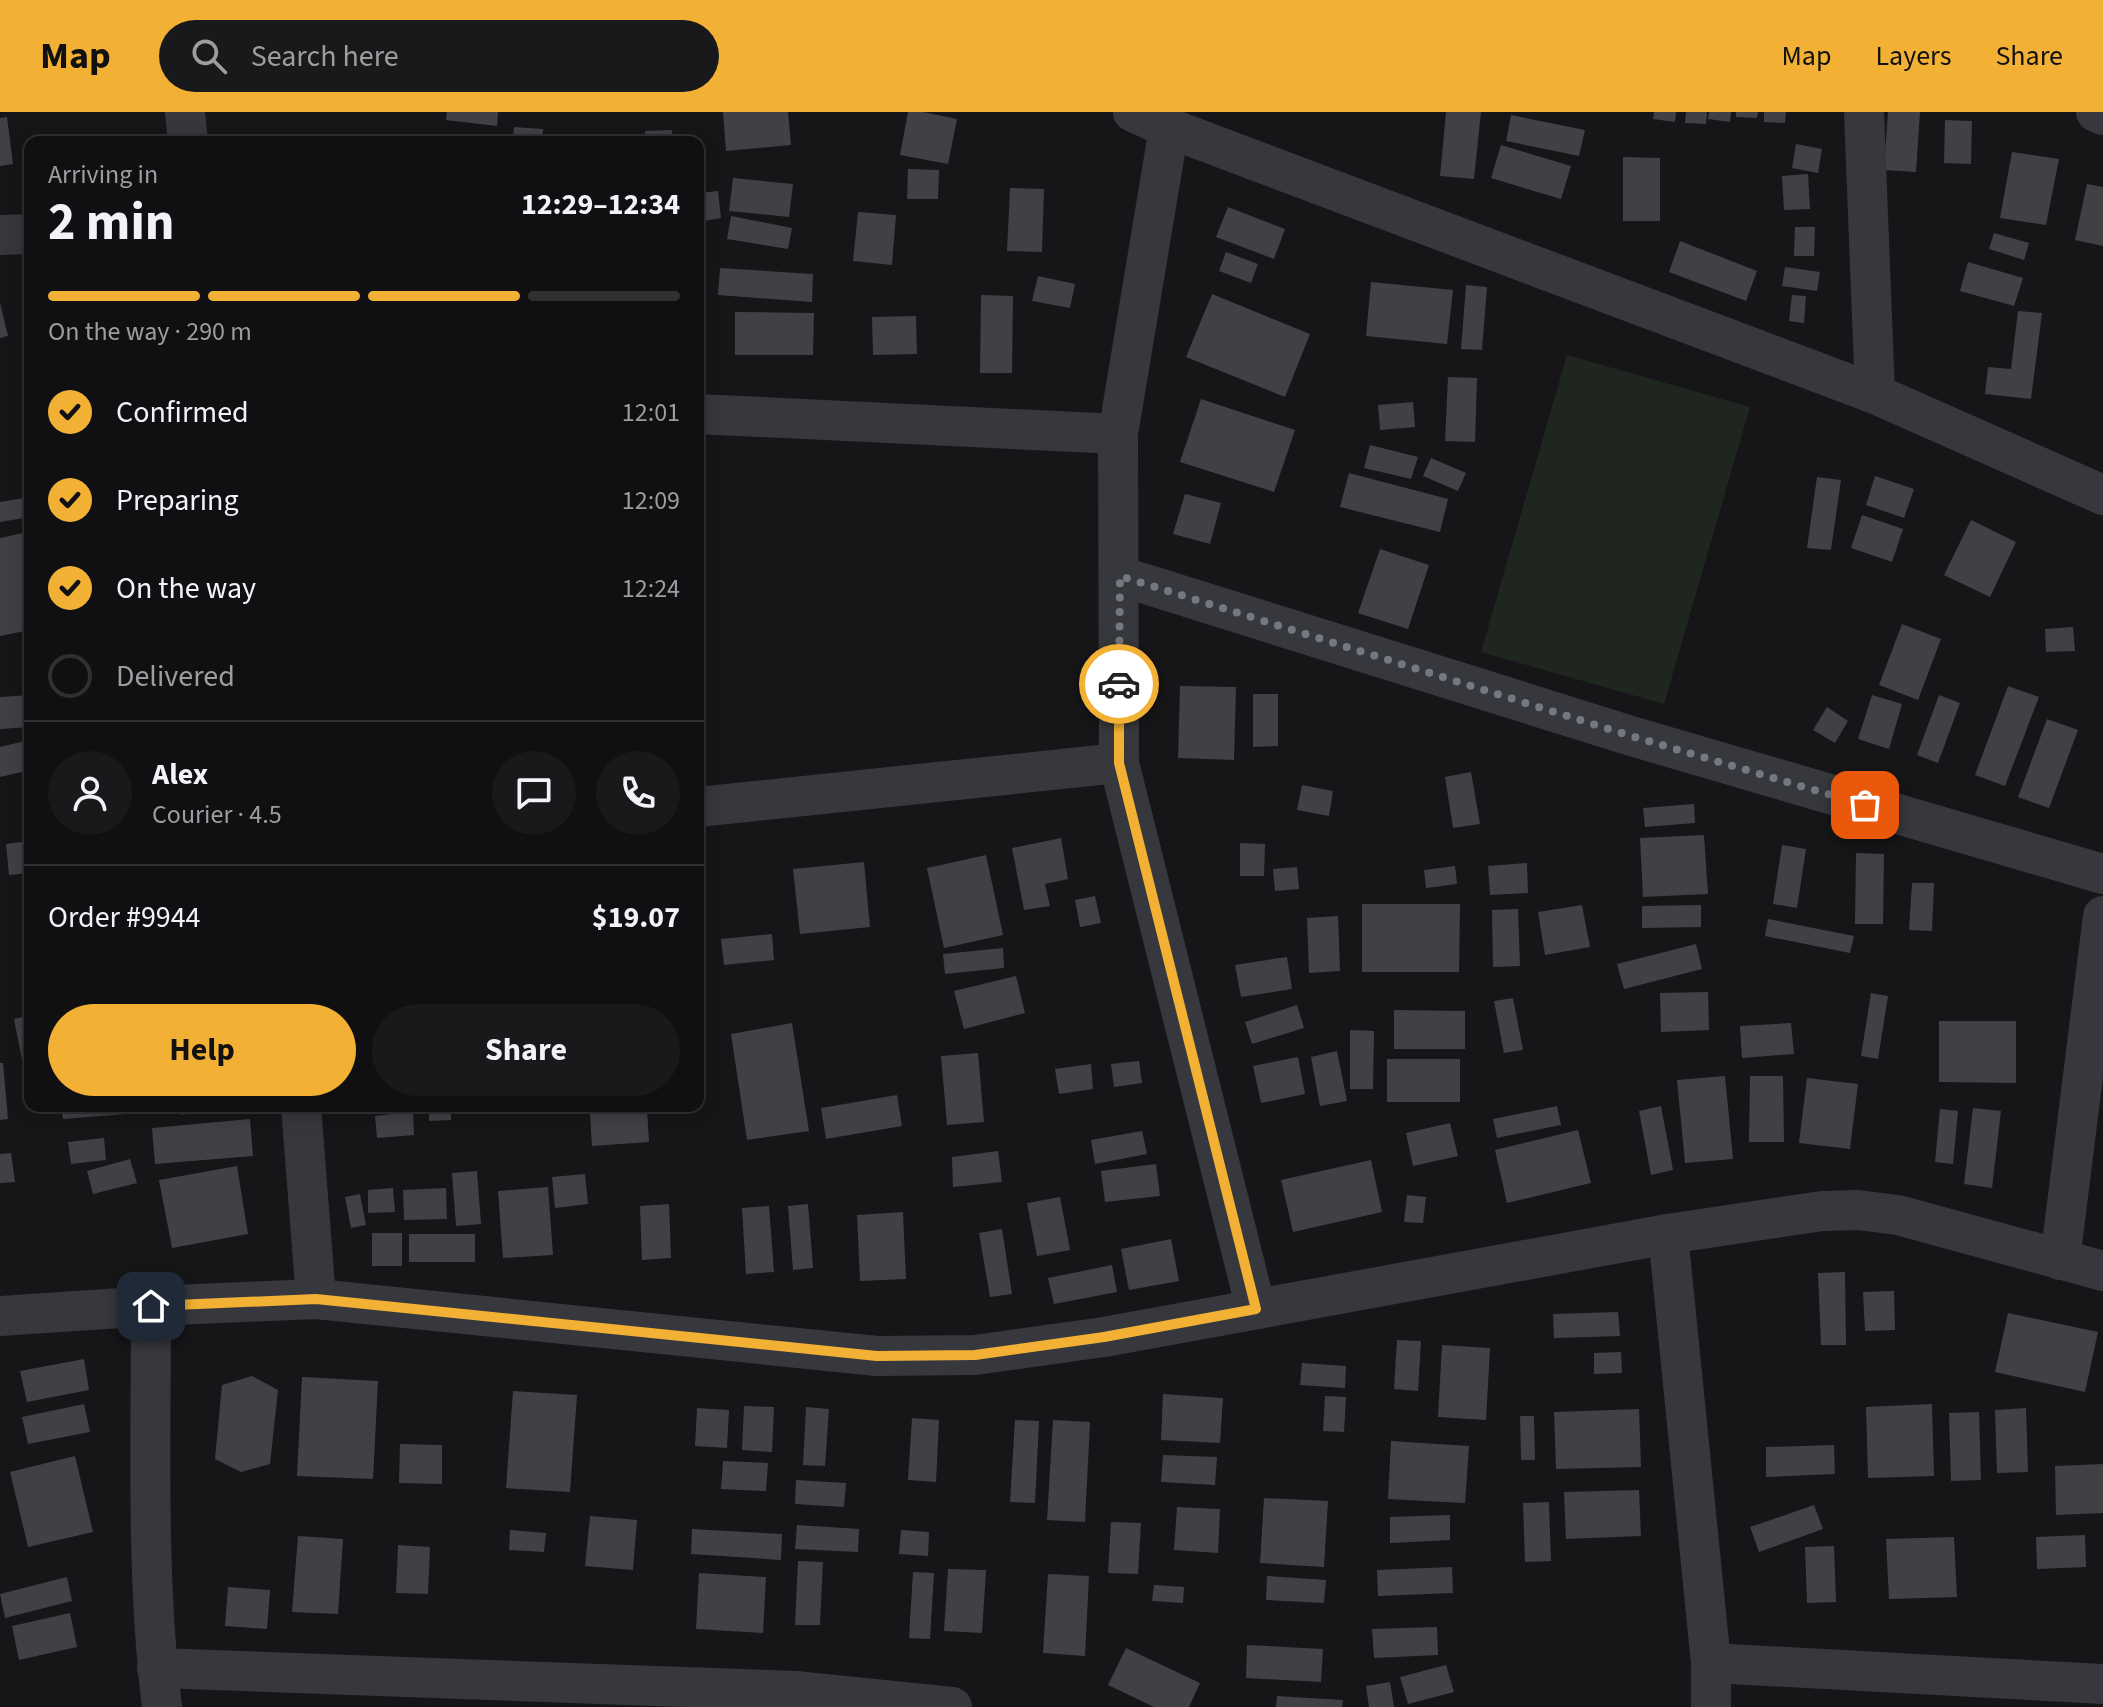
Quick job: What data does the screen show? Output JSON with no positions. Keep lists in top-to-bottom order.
{
  "page": {
    "header": "Map",
    "search": "Search here",
    "nav": ["Map", "Layers", "Share"],
    "heading": ["2 min", "Arriving in", "12:29–12:34"],
    "panel": [
      "Alex",
      "Courier · 4.5",
      "Order #9944",
      "$19.07"
    ],
    "bar": "On the way · 290 m",
    "list": [
      ["Confirmed", "12:01"],
      ["Preparing", "12:09"],
      ["On the way", "12:24"],
      "Delivered"
    ],
    "buttons": ["Help", "Share"]
  }
}
